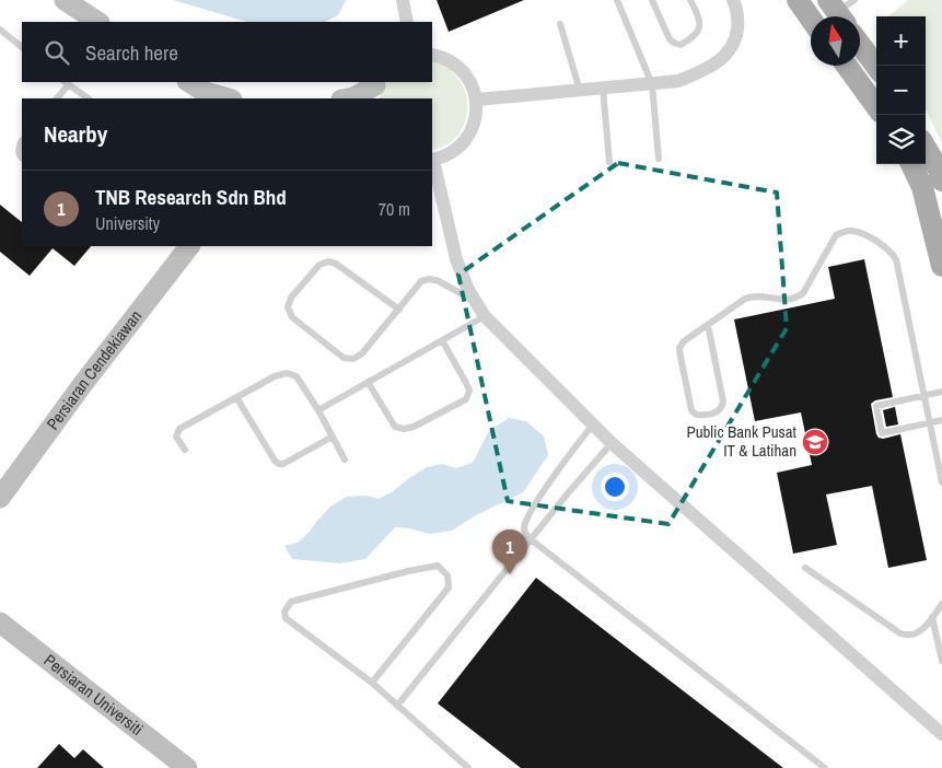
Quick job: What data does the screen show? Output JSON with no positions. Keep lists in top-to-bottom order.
{
  "streets": {
    "street": ["Persiaran Cendekiawan", "Persiaran Universiti"]
  },
  "places": {
    "school or university": ["Public Bank Pusat IT & Latihan"]
  },
  "north": "top",
  "page": {
    "map_buttons": ["+", "−"],
    "search": "Search here",
    "heading": "Nearby",
    "list": [
      {
        "mark": "1",
        "name": "TNB Research Sdn Bhd",
        "note": "University",
        "value": "70 m"
      }
    ],
    "pins": "1"
  }
}
